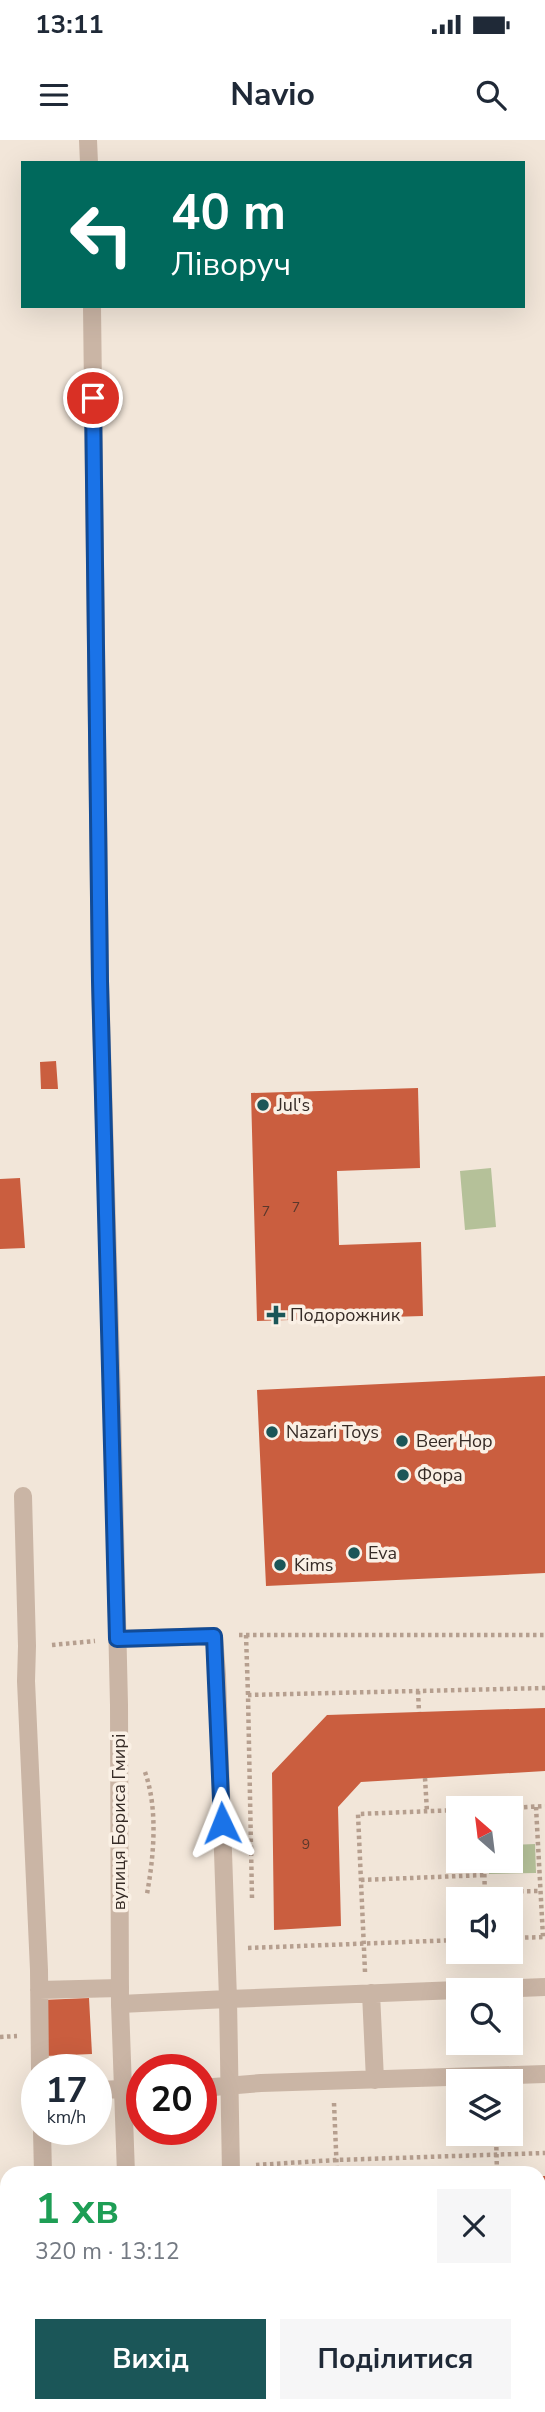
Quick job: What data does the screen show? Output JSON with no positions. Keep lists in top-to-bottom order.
{
  "streets": {
    "street": ["вулиця Бориса Гмирі"]
  },
  "places": {
    "other": [
      "Jul's",
      "Nazari Toys",
      "Beer Hop",
      "Фора",
      "Eva",
      "Kims"
    ],
    "health": ["Подорожник"]
  },
  "house_numbers": ["7", "7", "9"],
  "north": "top left",
  "page": {
    "status": "13:11",
    "header": "Navio",
    "turn": ["40 m", "Ліворуч"],
    "speed": "17 km/h",
    "limit": "20",
    "heading": ["1 хв", "320 m · 13:12"],
    "buttons": ["Вихід", "Поділитися"]
  }
}
